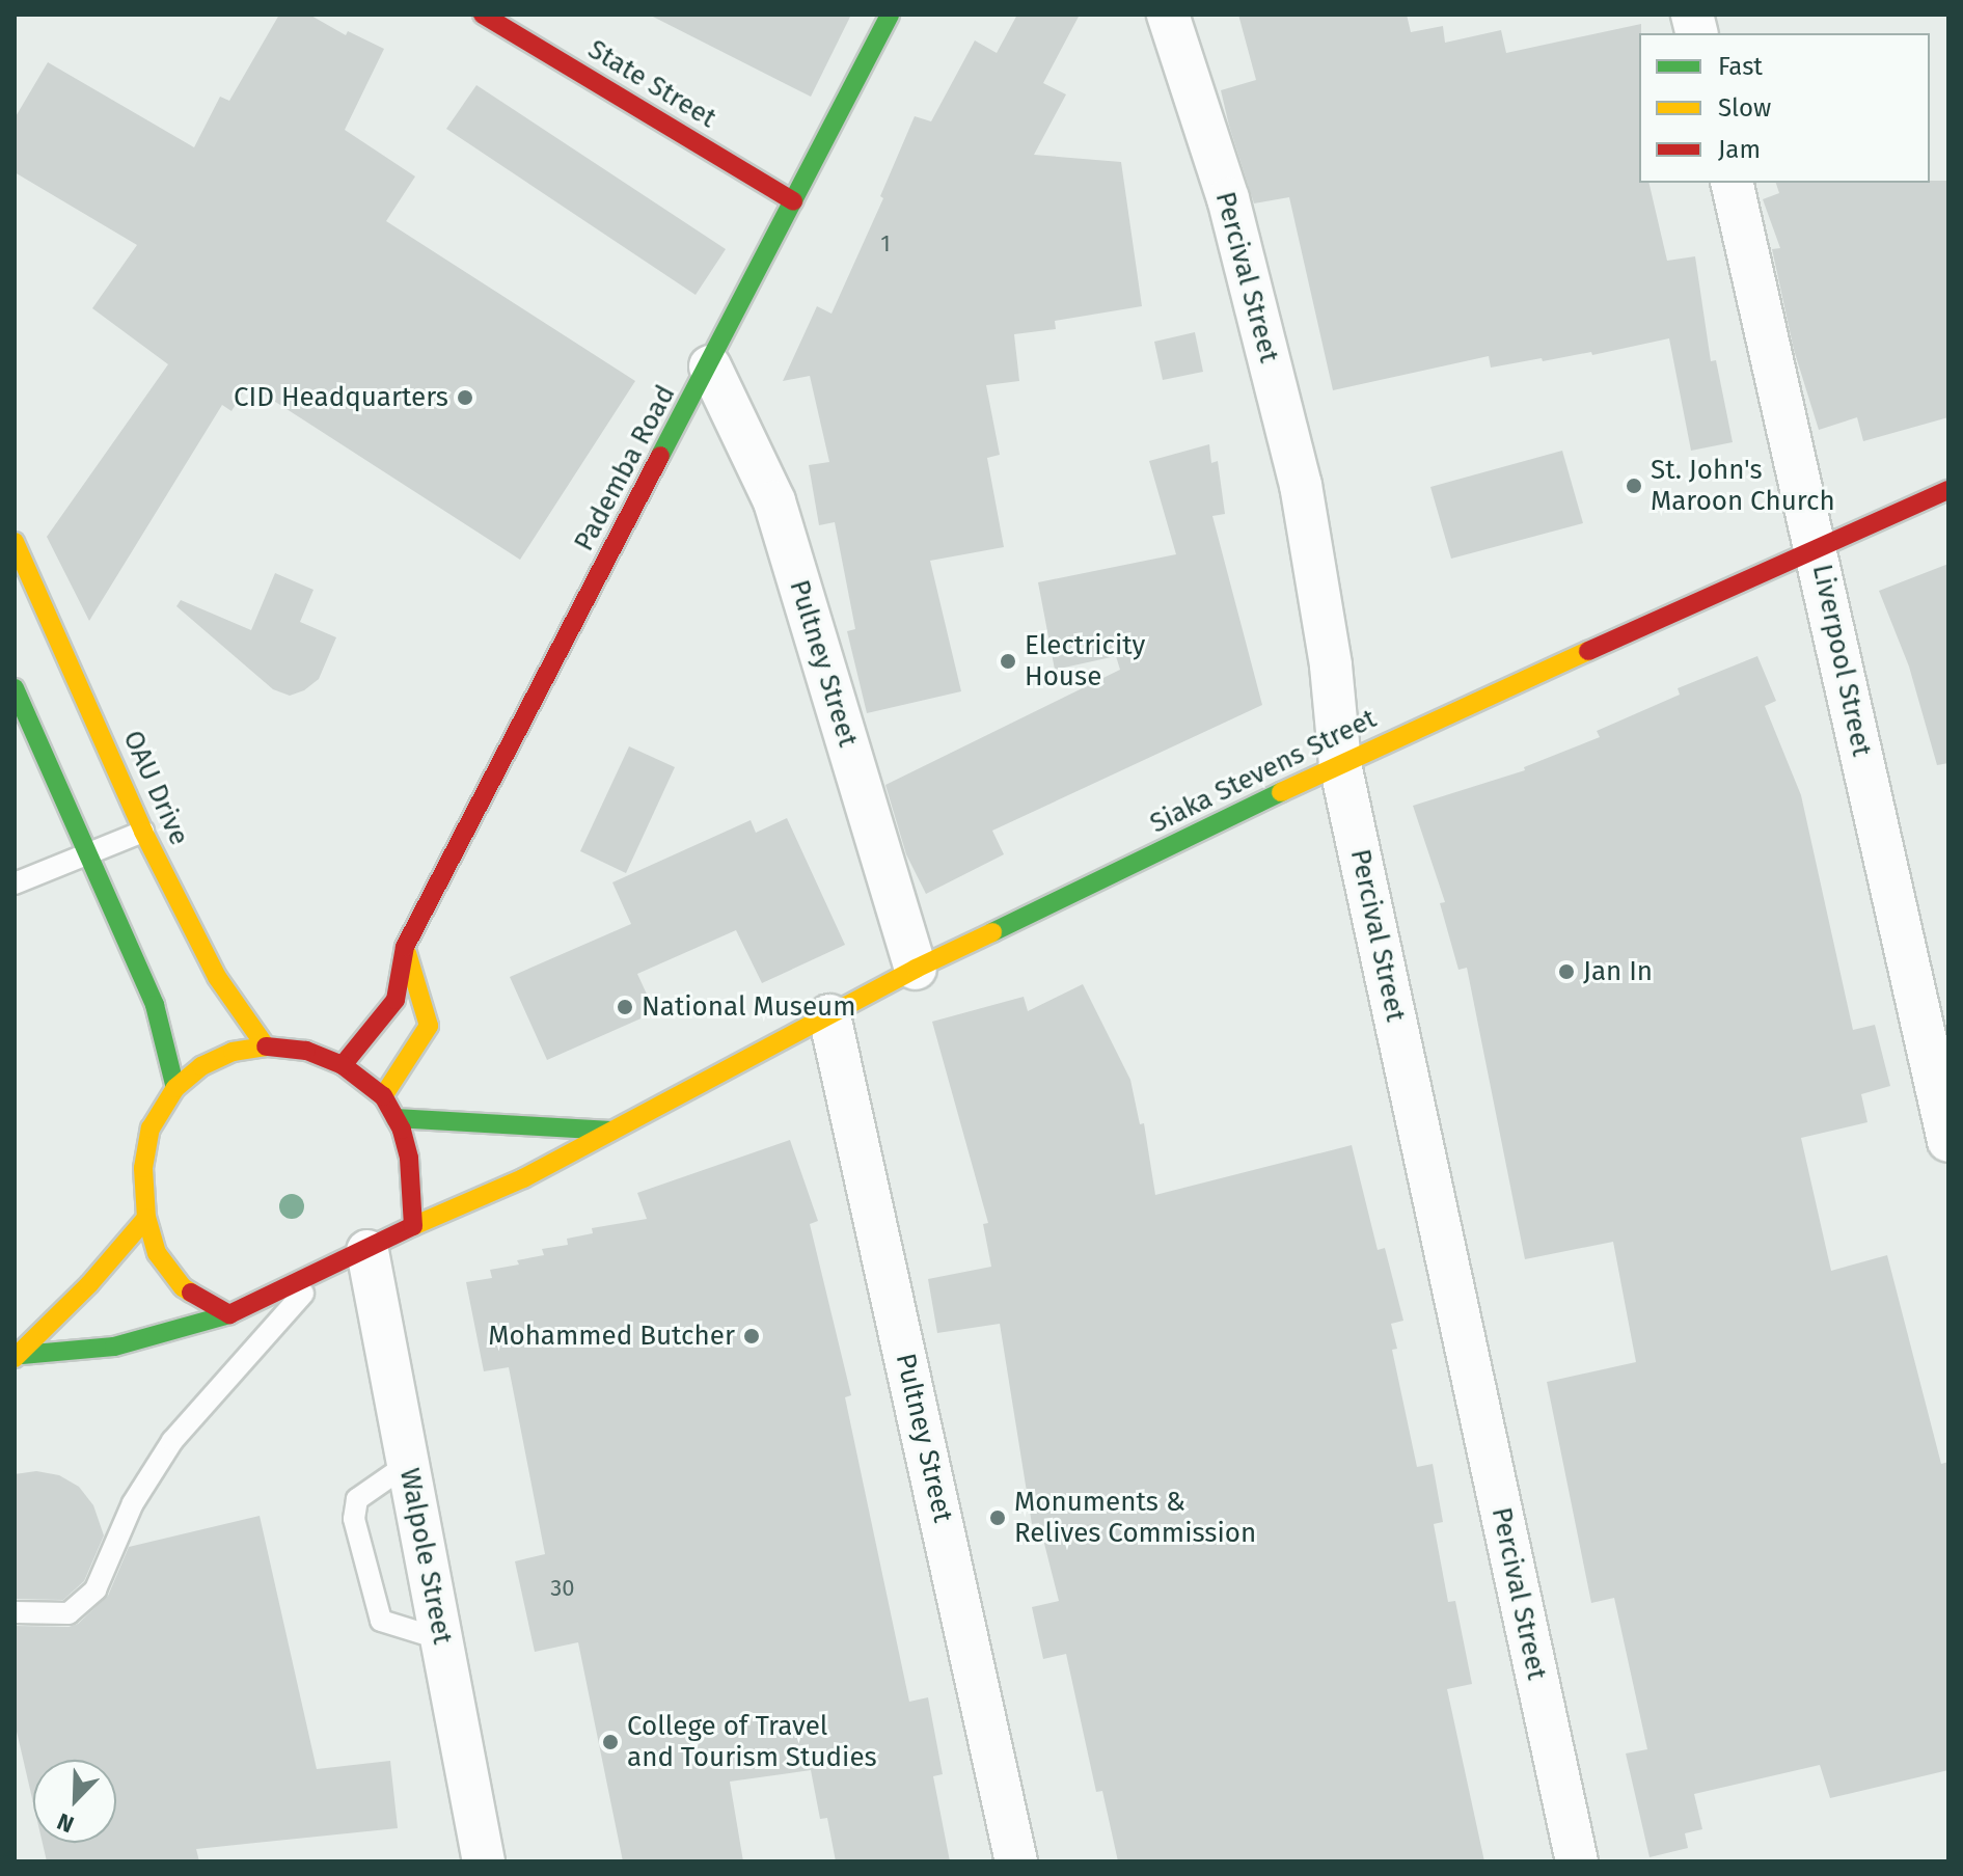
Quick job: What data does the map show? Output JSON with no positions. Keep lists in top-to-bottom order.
{
  "streets": {
    "main road": [
      "State Street",
      "Pademba Road",
      "Siaka Stevens Street",
      "OAU Drive"
    ],
    "street": [
      "Percival Street",
      "Liverpool Street",
      "Pultney Street",
      "Walpole Street"
    ]
  },
  "crossings": [
    ["State Street", "Pademba Road"],
    ["Percival Street", "Siaka Stevens Street"],
    ["Pademba Road", "Pultney Street"],
    ["Pademba Road", "Siaka Stevens Street"],
    ["Pademba Road", "OAU Drive"],
    ["Pademba Road", "Walpole Street"],
    ["Liverpool Street", "Siaka Stevens Street"],
    ["Pultney Street", "Siaka Stevens Street"],
    ["Siaka Stevens Street", "OAU Drive"],
    ["Siaka Stevens Street", "Walpole Street"],
    ["OAU Drive", "Walpole Street"]
  ],
  "places": [
    "CID Headquarters",
    "St. John's Maroon Church",
    "Electricity House",
    "Jan In",
    "National Museum",
    "Mohammed Butcher",
    "Monuments & Relives Commission",
    "College of Travel and Tourism Studies"
  ],
  "house_numbers": ["1", "30"],
  "legend": ["Fast", "Slow", "Jam"],
  "north": "bottom left"
}
